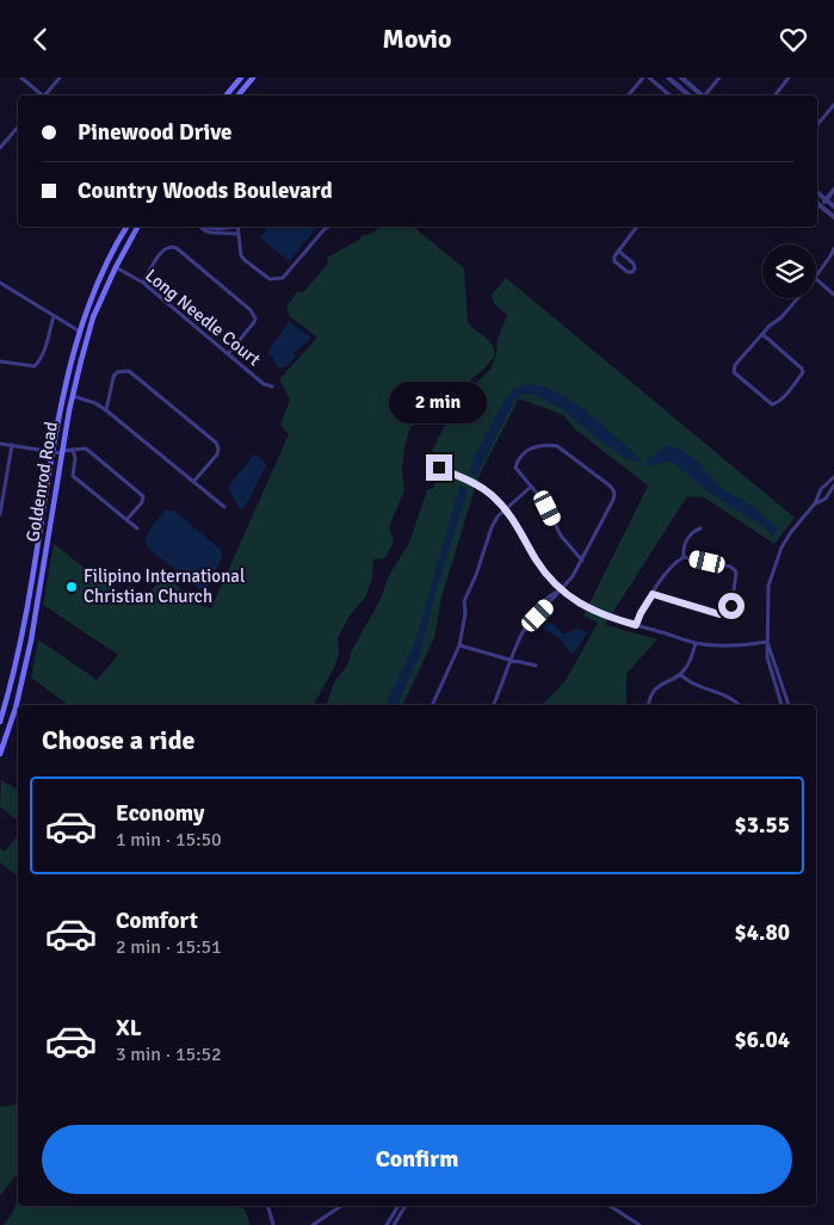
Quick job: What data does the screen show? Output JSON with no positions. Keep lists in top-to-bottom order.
{
  "streets": {
    "main road": ["Goldenrod Road"],
    "street": ["Long Needle Court"]
  },
  "crossings": [
    ["Long Needle Court", "Goldenrod Road"]
  ],
  "places": ["Filipino International Christian Church"],
  "page": {
    "header": "Movio",
    "banner": ["Pinewood Drive", "Country Woods Boulevard"],
    "bubble": "2 min",
    "heading": "Choose a ride",
    "list": [
      {
        "name": "Economy",
        "note": "1 min · 15:50",
        "value": "$3.55"
      },
      {
        "name": "Comfort",
        "note": "2 min · 15:51",
        "value": "$4.80"
      },
      {
        "name": "XL",
        "note": "3 min · 15:52",
        "value": "$6.04"
      }
    ],
    "buttons": "Confirm"
  }
}
